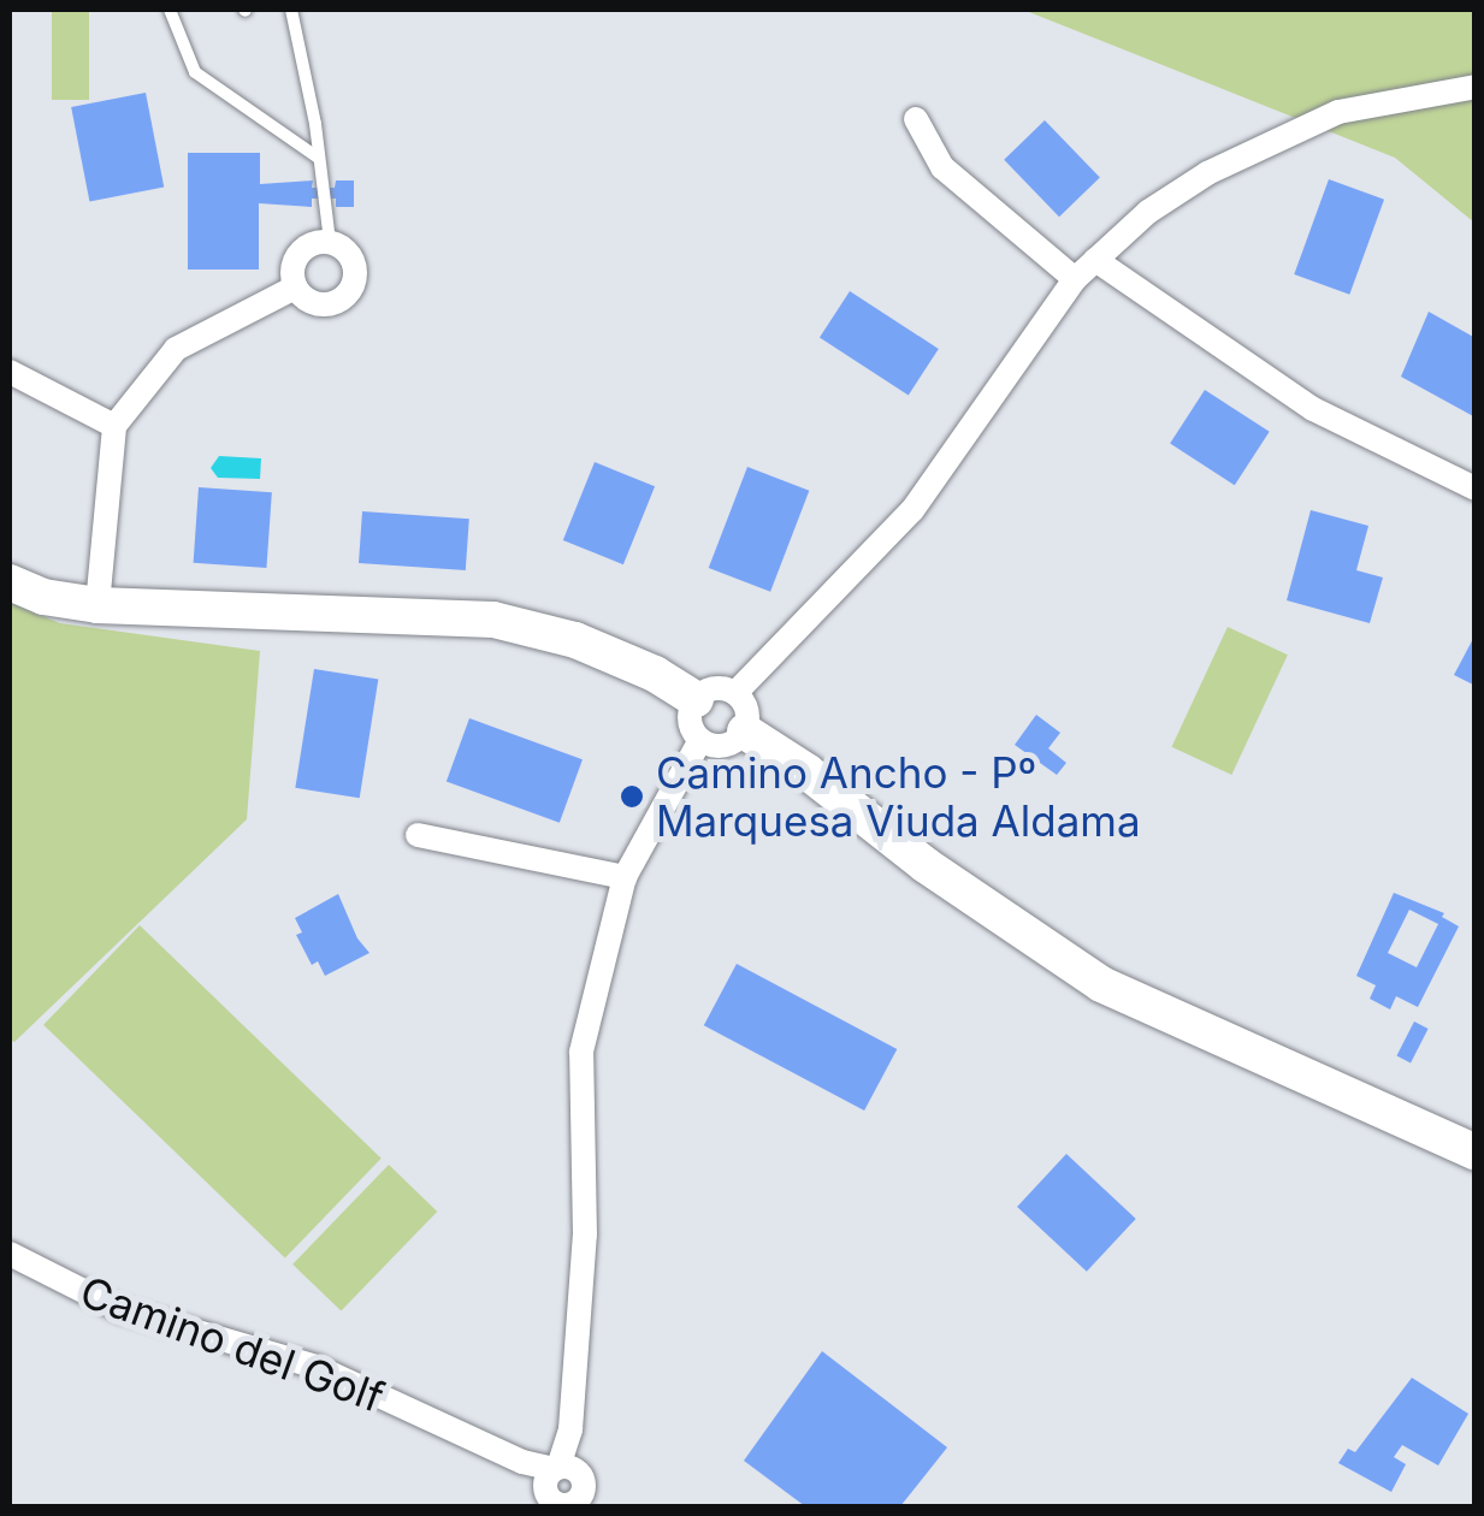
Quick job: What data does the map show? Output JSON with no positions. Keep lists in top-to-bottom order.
{
  "streets": {
    "street": ["Camino del Golf"]
  },
  "places": ["Camino Ancho - Pº Marquesa Viuda Aldama"]
}
